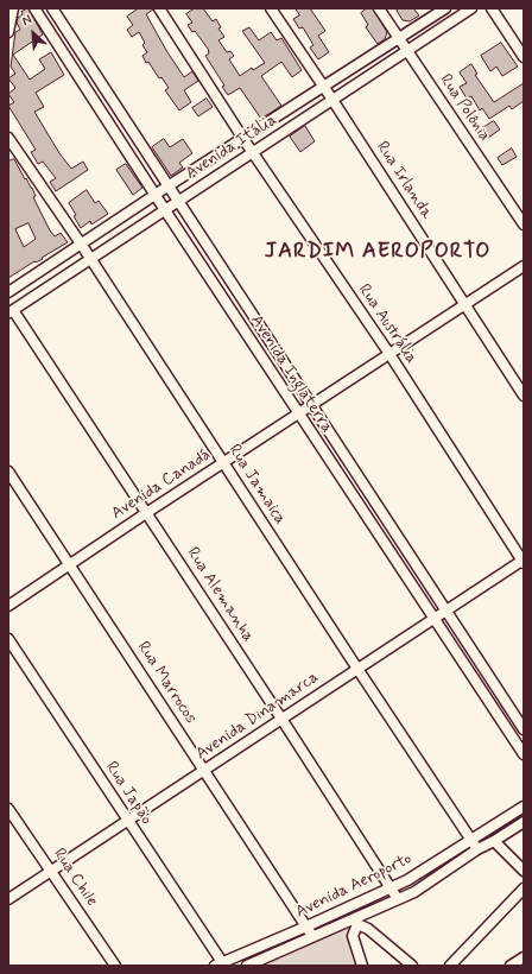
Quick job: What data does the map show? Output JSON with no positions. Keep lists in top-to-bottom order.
{
  "streets": {
    "street": [
      "Rua Polônia",
      "Avenida Itália",
      "Rua Irlanda",
      "Rua Austrália",
      "Avenida Inglaterra",
      "Avenida Canadá",
      "Rua Jamaica",
      "Rua Alemanha",
      "Rua Marrocos",
      "Avenida Dinamarca",
      "Rua Japão",
      "Rua Chile",
      "Avenida Aeroporto"
    ]
  },
  "crossings": [
    ["Rua Polônia", "Avenida Itália"],
    ["Avenida Itália", "Rua Irlanda"],
    ["Avenida Itália", "Rua Austrália"],
    ["Avenida Itália", "Avenida Inglaterra"],
    ["Avenida Itália", "Rua Jamaica"],
    ["Avenida Itália", "Rua Alemanha"],
    ["Rua Irlanda", "Avenida Canadá"],
    ["Rua Austrália", "Avenida Canadá"],
    ["Rua Austrália", "Avenida Dinamarca"],
    ["Avenida Inglaterra", "Avenida Canadá"],
    ["Avenida Inglaterra", "Avenida Dinamarca"],
    ["Avenida Canadá", "Rua Jamaica"],
    ["Avenida Canadá", "Rua Alemanha"],
    ["Avenida Canadá", "Rua Marrocos"],
    ["Rua Jamaica", "Avenida Dinamarca"],
    ["Rua Jamaica", "Avenida Aeroporto"],
    ["Rua Alemanha", "Avenida Dinamarca"],
    ["Rua Alemanha", "Avenida Aeroporto"],
    ["Rua Marrocos", "Avenida Dinamarca"],
    ["Rua Marrocos", "Avenida Aeroporto"],
    ["Avenida Dinamarca", "Rua Japão"],
    ["Avenida Dinamarca", "Rua Chile"],
    ["Rua Japão", "Avenida Aeroporto"]
  ],
  "districts": ["JARDIM AEROPORTO"],
  "north": "top left"
}
